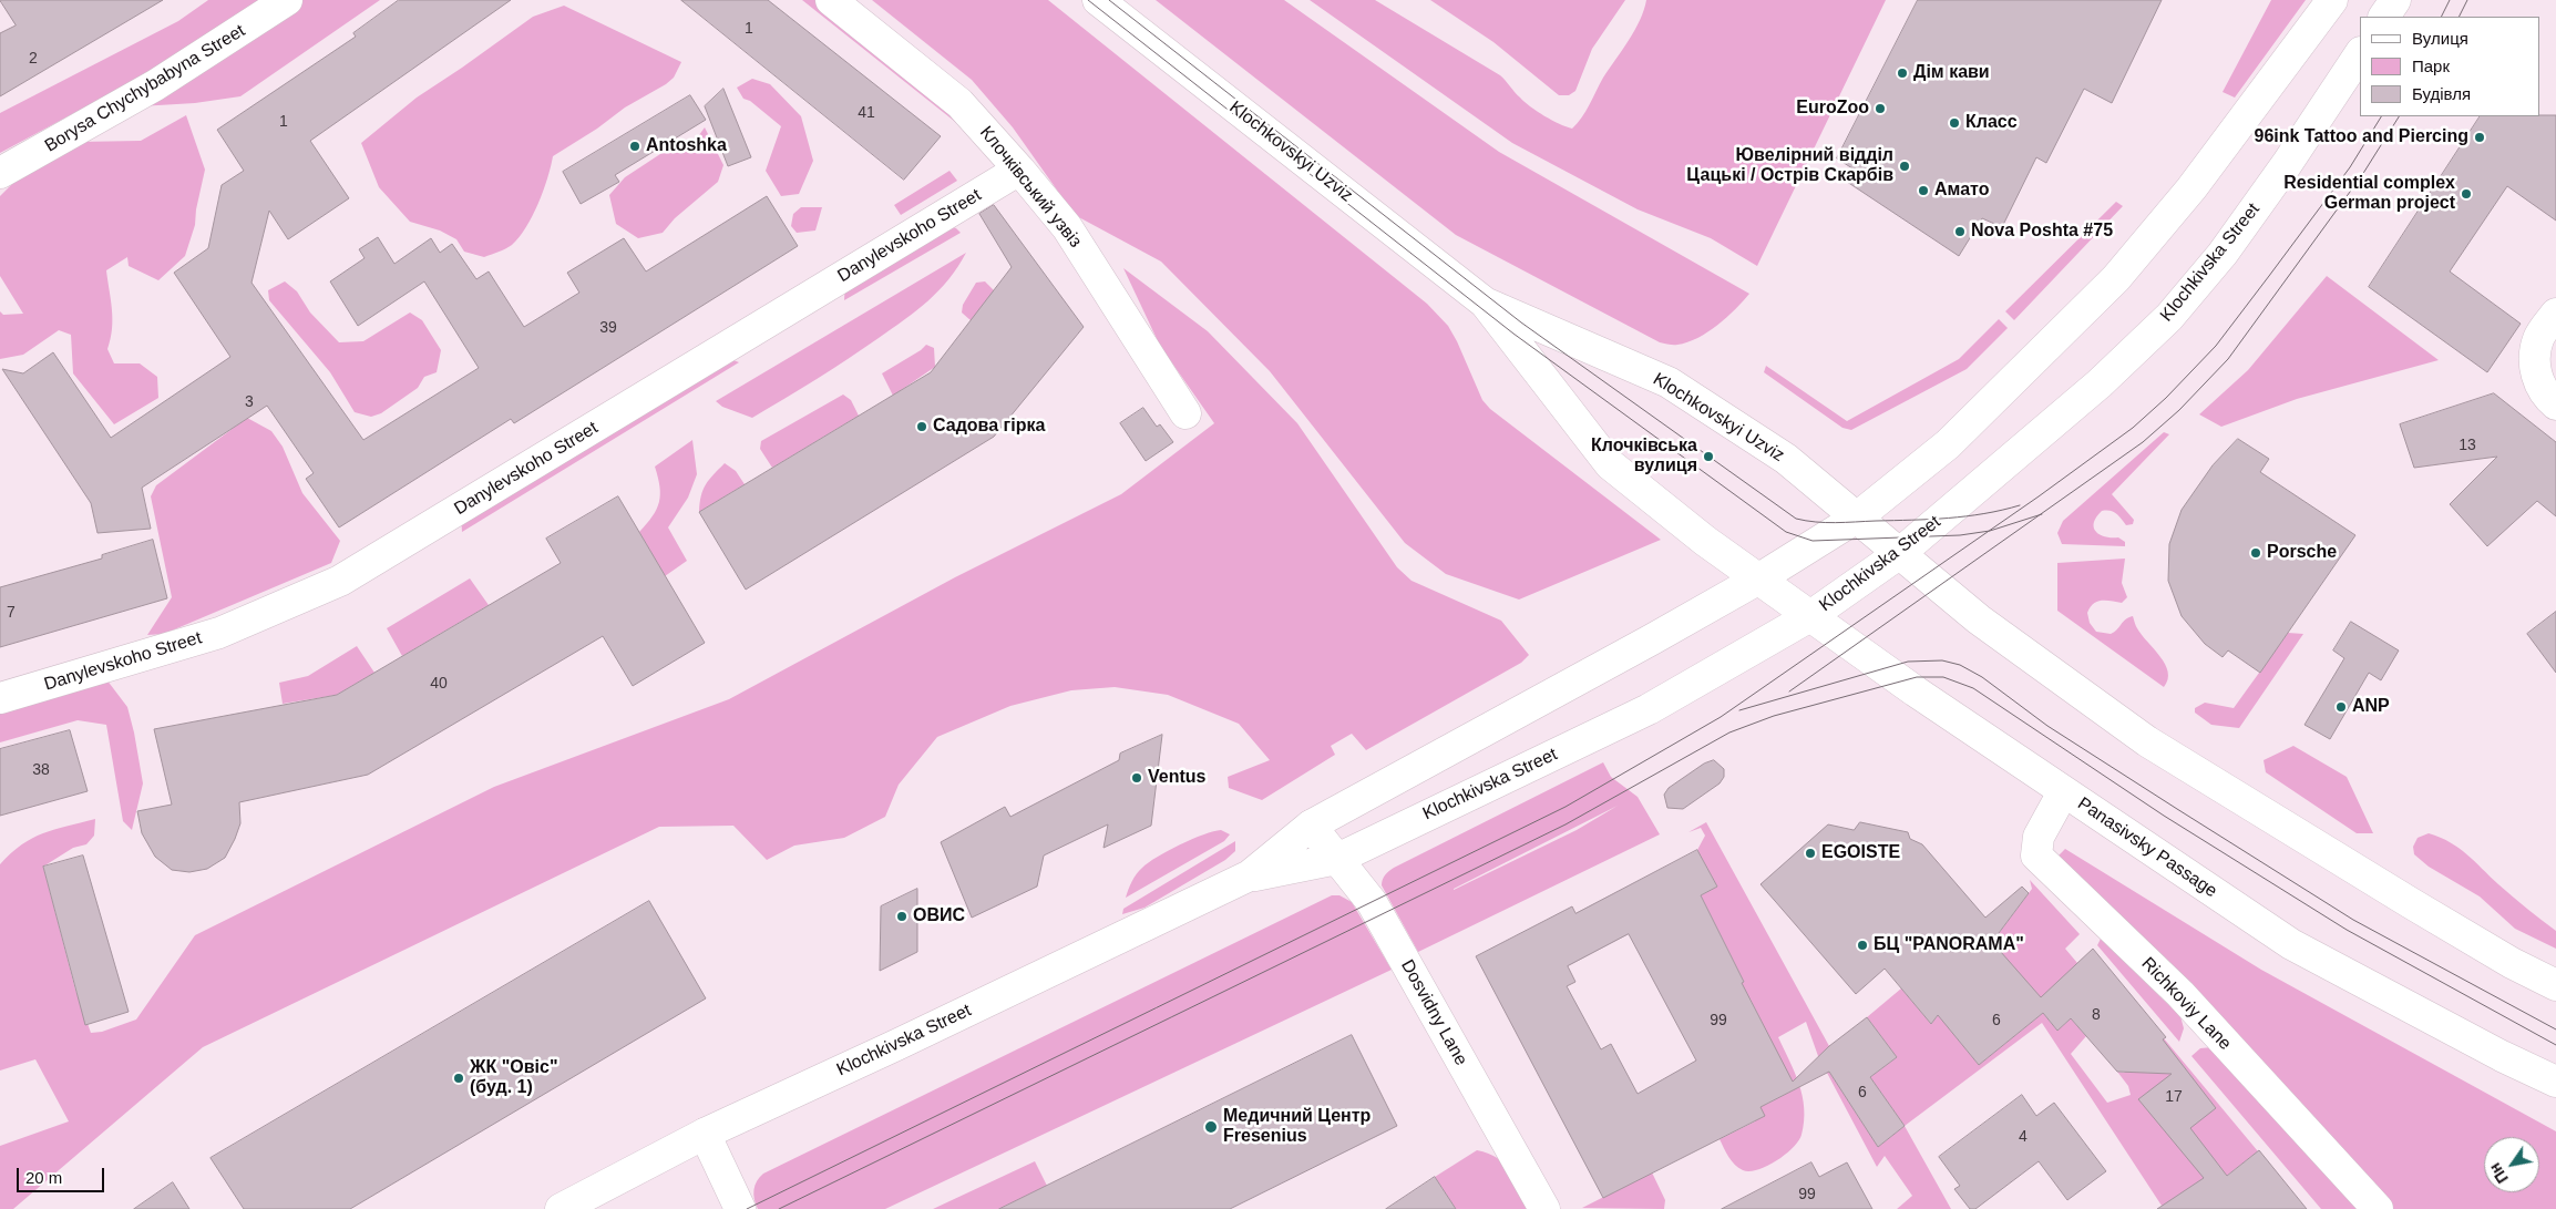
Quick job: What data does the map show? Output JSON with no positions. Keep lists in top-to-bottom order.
{
  "streets": {
    "main road": [
      "Borysa Chychybabyna Street",
      "Klochkovskyi Uzviz",
      "Клочківський узвіз",
      "Danylevskoho Street",
      "Klochkivska Street",
      "Panasivsky Passage",
      "Richkoviy Lane",
      "Dosvidny Lane"
    ]
  },
  "crossings": [
    ["Klochkovskyi Uzviz", "Klochkivska Street"],
    ["Klochkovskyi Uzviz", "Panasivsky Passage"],
    ["Клочківський узвіз", "Danylevskoho Street"],
    ["Klochkivska Street", "Panasivsky Passage"],
    ["Klochkivska Street", "Dosvidny Lane"],
    ["Panasivsky Passage", "Richkoviy Lane"]
  ],
  "places": [
    "Дім кави",
    "EuroZoo",
    "Класс",
    "96ink Tattoo and Piercing",
    "Antoshka",
    "Ювелірний відділ Цацькі / Острів Скарбів",
    "Амато",
    "Residential complex German project",
    "Nova Poshta #75",
    "Садова гірка",
    "Клочківська вулиця",
    "Porsche",
    "ANP",
    "Ventus",
    "EGOISTE",
    "ОВИС",
    "БЦ \"PANORAMA\"",
    "ЖК \"Овіс\" (буд. 1)",
    "Медичний Центр Fresenius"
  ],
  "house_numbers": [
    "1",
    "2",
    "41",
    "1",
    "39",
    "3",
    "13",
    "7",
    "40",
    "38",
    "8",
    "99",
    "6",
    "6",
    "17",
    "4",
    "99"
  ],
  "legend": ["Вулиця", "Парк", "Будівля"],
  "scale_bar": "20 m",
  "north": "bottom left"
}
